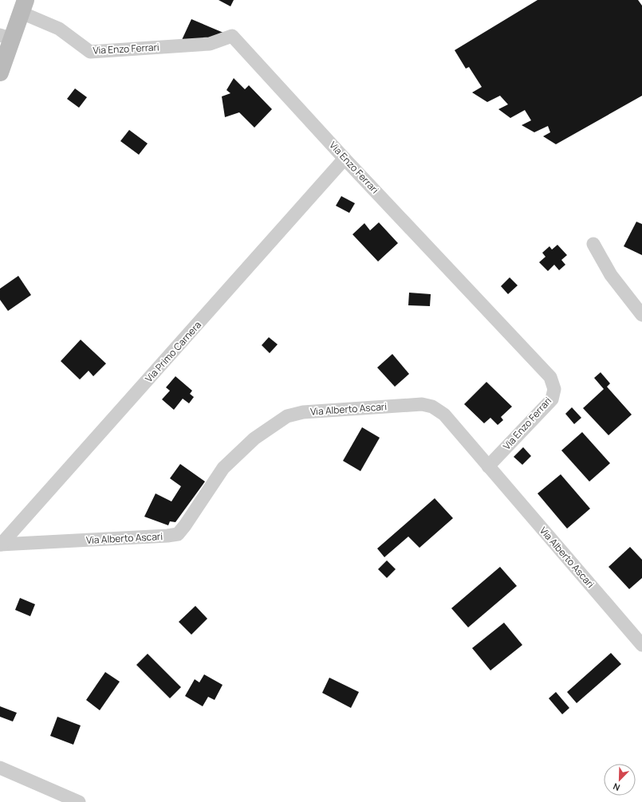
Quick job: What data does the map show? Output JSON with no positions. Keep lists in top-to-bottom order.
{
  "streets": {
    "street": ["Via Enzo Ferrari", "Via Primo Carnera", "Via Alberto Ascari"]
  },
  "crossings": [
    ["Via Enzo Ferrari", "Via Primo Carnera"],
    ["Via Enzo Ferrari", "Via Alberto Ascari"],
    ["Via Primo Carnera", "Via Alberto Ascari"]
  ],
  "north": "bottom left"
}
